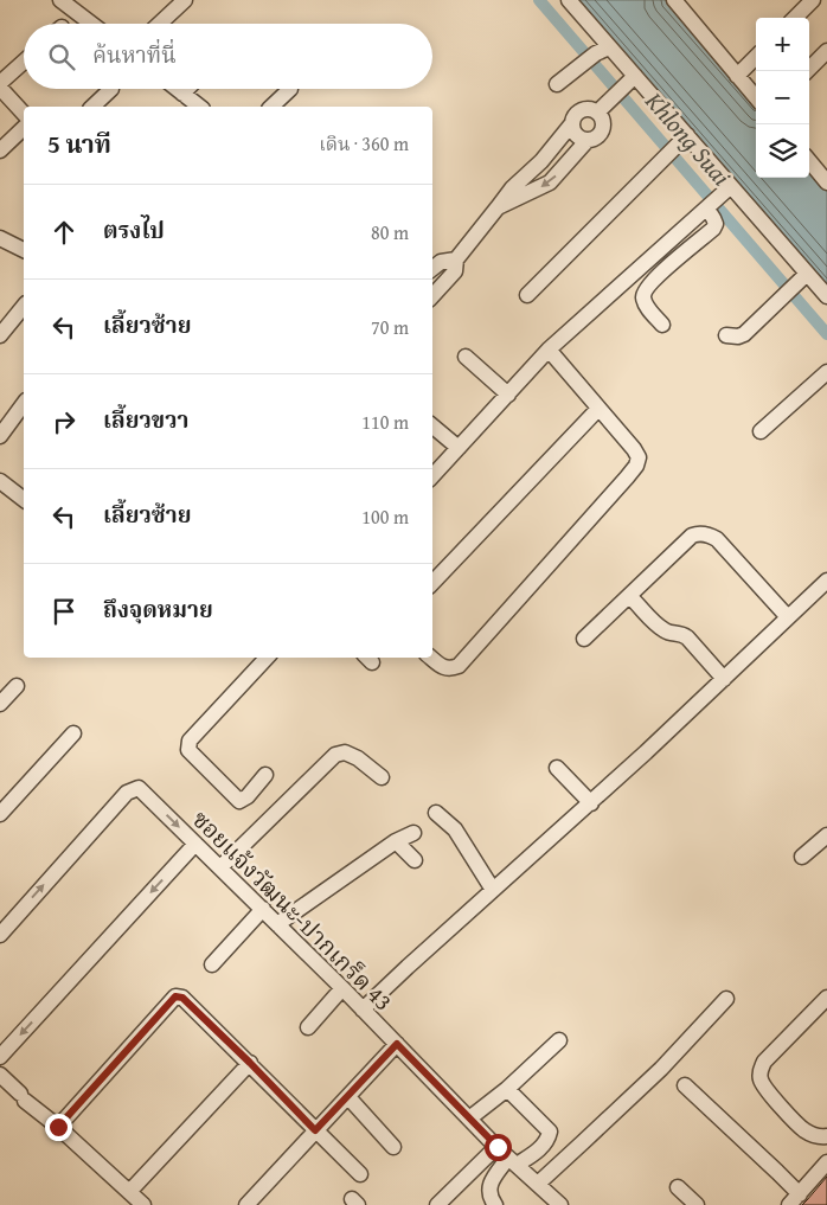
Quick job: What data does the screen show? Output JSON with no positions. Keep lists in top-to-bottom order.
{
  "streets": {
    "street": ["ซอยแจ้งวัฒนะ-ปากเกร็ด 43"]
  },
  "water": ["Khlong Suai"],
  "page": {
    "map_buttons": ["+", "−"],
    "search": "ค้นหาที่นี่",
    "heading": ["5 นาที", "เดิน · 360 m"],
    "list": [
      ["ตรงไป", "80 m"],
      ["เลี้ยวซ้าย", "70 m"],
      ["เลี้ยวขวา", "110 m"],
      ["เลี้ยวซ้าย", "100 m"],
      "ถึงจุดหมาย"
    ]
  }
}
